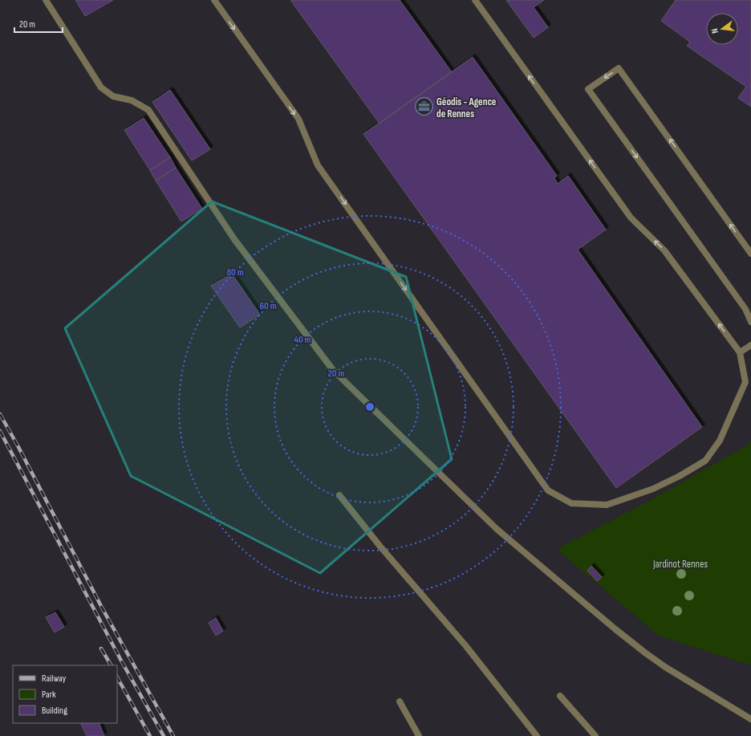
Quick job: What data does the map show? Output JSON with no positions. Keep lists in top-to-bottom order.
{
  "parks": ["Jardinot Rennes"],
  "places": {
    "office": ["Géodis - Agence de Rennes"]
  },
  "legend": ["Railway", "Park", "Building"],
  "scale_bar": "20 m",
  "north": "left",
  "rings": [
    "80 m",
    "60 m",
    "40 m",
    "20 m"
  ]
}
